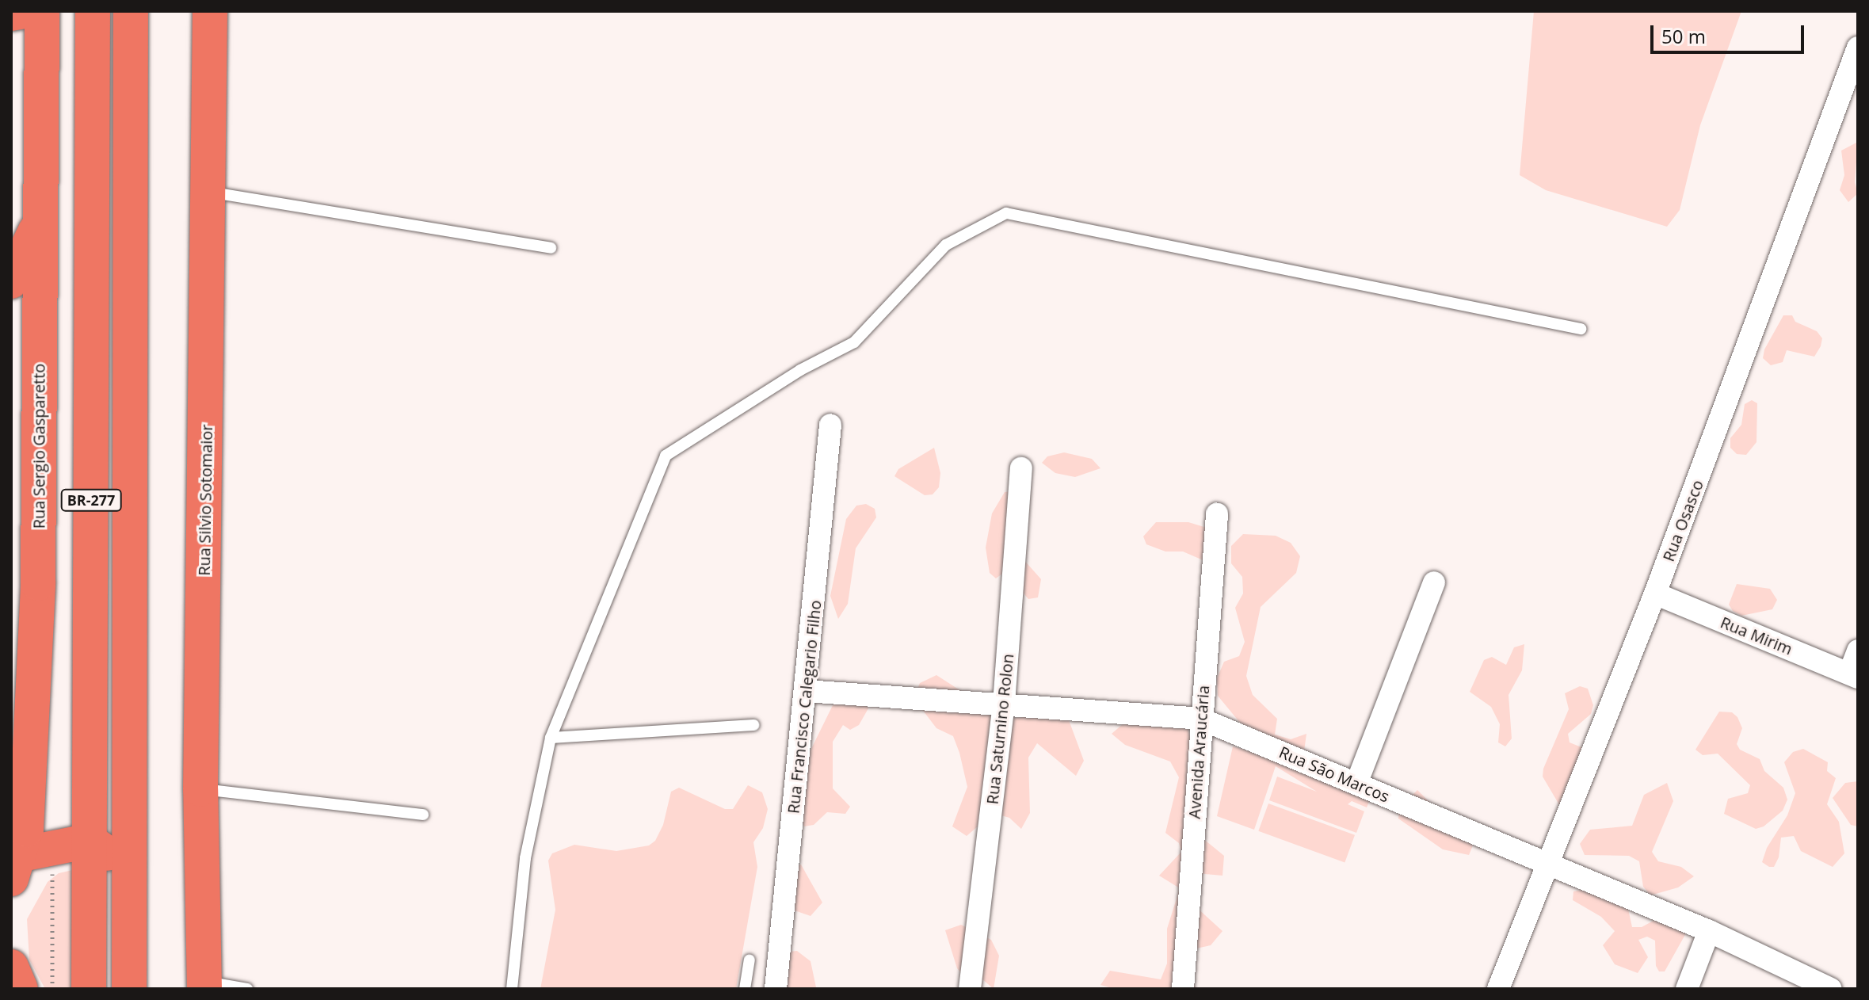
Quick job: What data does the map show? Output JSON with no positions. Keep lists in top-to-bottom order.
{
  "streets": {
    "highway": ["Rua Sergio Gasparetto", "BR-277", "Rua Silvio Sotomaior"],
    "street": [
      "Rua Osasco",
      "Rua Mirim",
      "Rua Francisco Calegario Filho",
      "Rua Saturnino Rolon",
      "Avenida Araucária",
      "Rua São Marcos"
    ]
  },
  "crossings": [
    ["Rua Osasco", "Rua Mirim"],
    ["Rua Osasco", "Rua São Marcos"],
    ["Rua Francisco Calegario Filho", "Rua São Marcos"],
    ["Rua Saturnino Rolon", "Rua São Marcos"],
    ["Avenida Araucária", "Rua São Marcos"]
  ],
  "scale_bar": "50 m"
}
